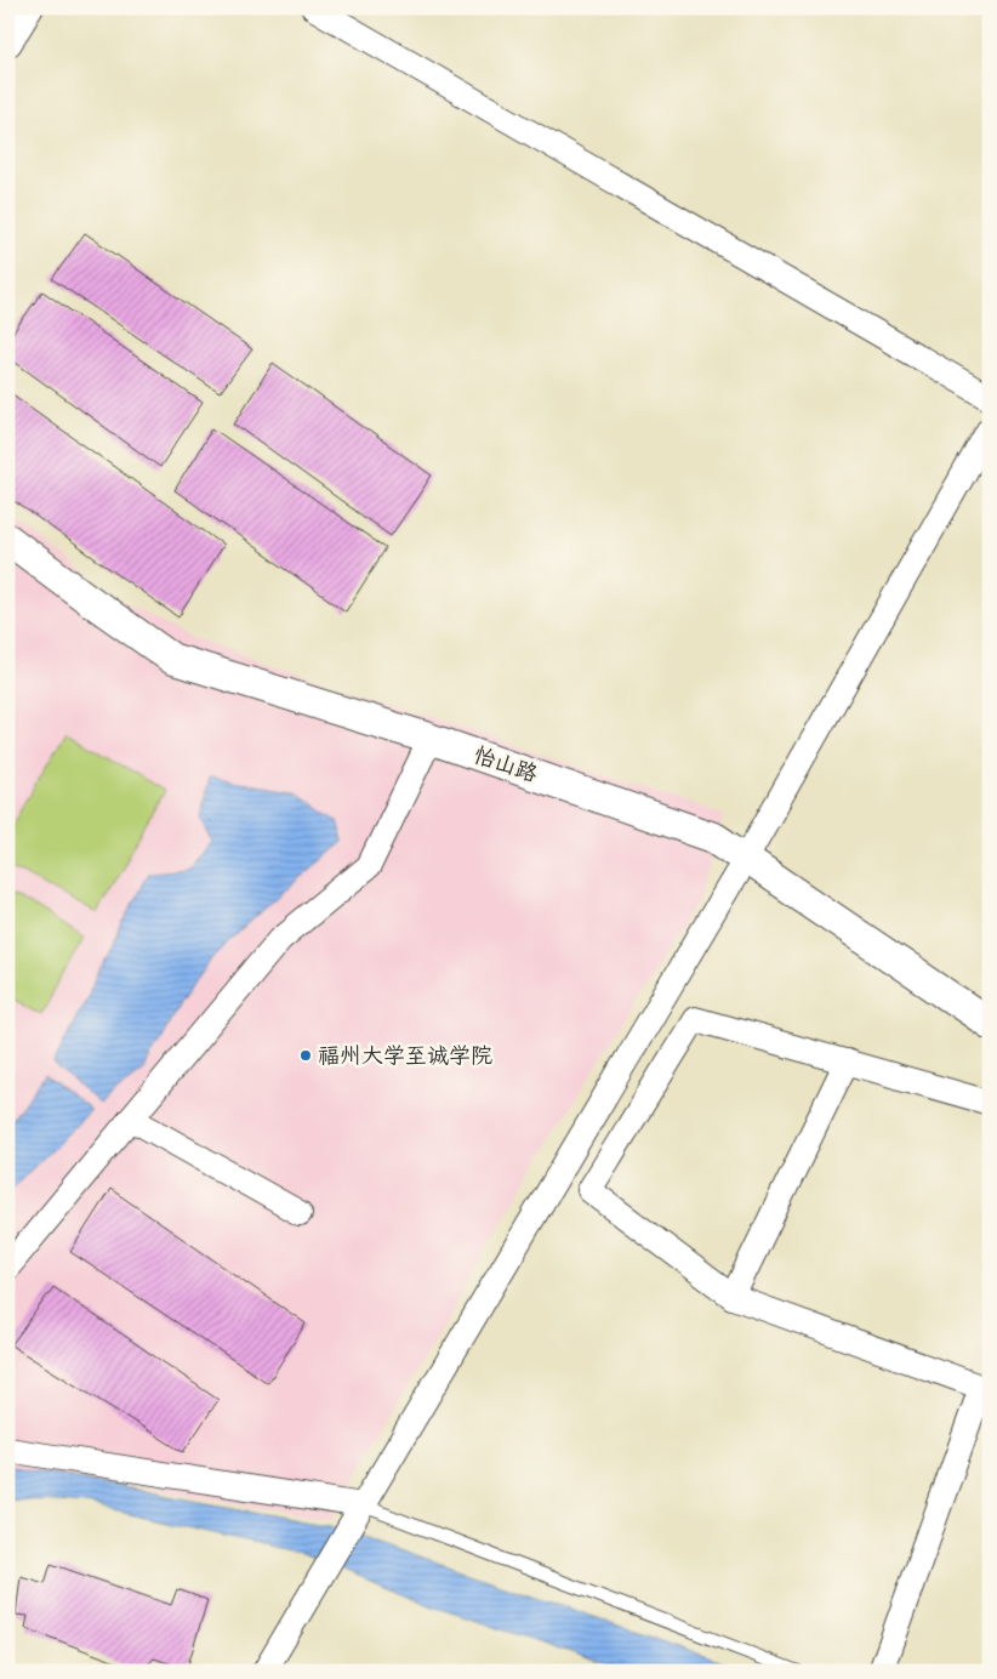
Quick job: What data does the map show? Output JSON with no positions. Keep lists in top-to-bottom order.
{
  "streets": {
    "street": ["怡山路"]
  },
  "places": ["福州大学至诚学院"]
}
